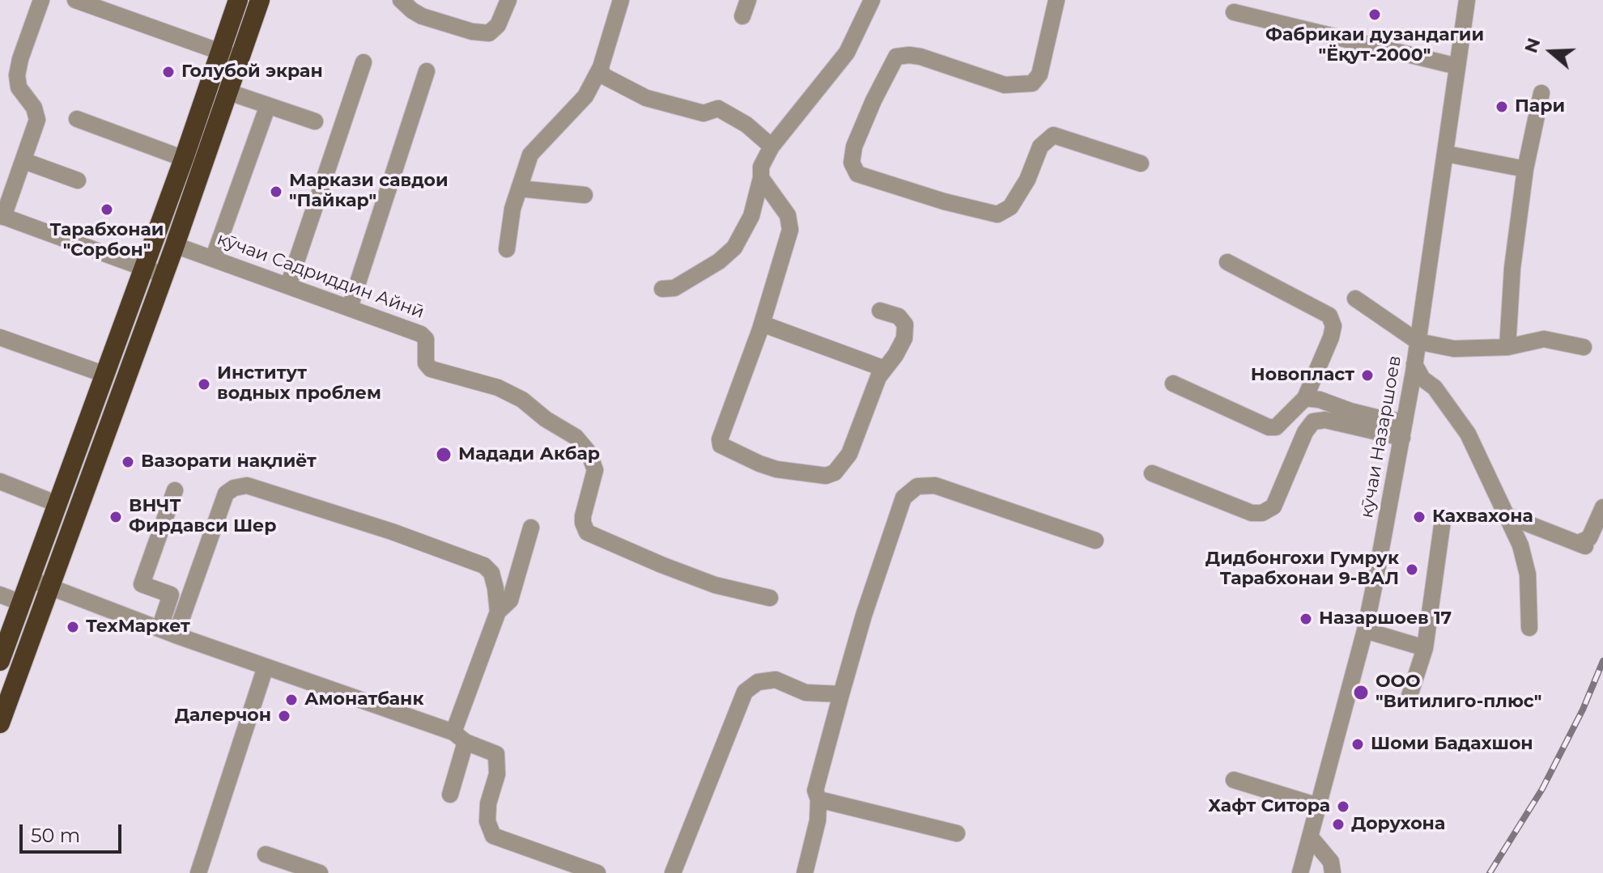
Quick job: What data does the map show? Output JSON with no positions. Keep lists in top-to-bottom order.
{
  "streets": {
    "street": ["кӯчаи Садриддин Айнӣ", "кӯчаи Назаршоев"]
  },
  "places": [
    "Фабрикаи дузандагии \"Ёқут-2000\"",
    "Голубой экран",
    "Пари",
    "Маркази савдои \"Пайкар\"",
    "Тарабхонаи \"Сорбон\"",
    "Новопласт",
    "Институт водных проблем",
    "Мадади Акбар",
    "Вазорати нақлиёт",
    "ВНЧТ Фирдавси Шер",
    "Кахвахона",
    "Дидбонгохи Гумрук Тарабхонаи 9-ВАЛ",
    "Назаршоев 17",
    "ТехМаркет",
    "ООО \"Витилиго-плюс\"",
    "Амонатбанк",
    "Далерчон",
    "Шоми Бадахшон",
    "Хафт Ситора",
    "Дорухона"
  ],
  "scale_bar": "50 m",
  "north": "left"
}
